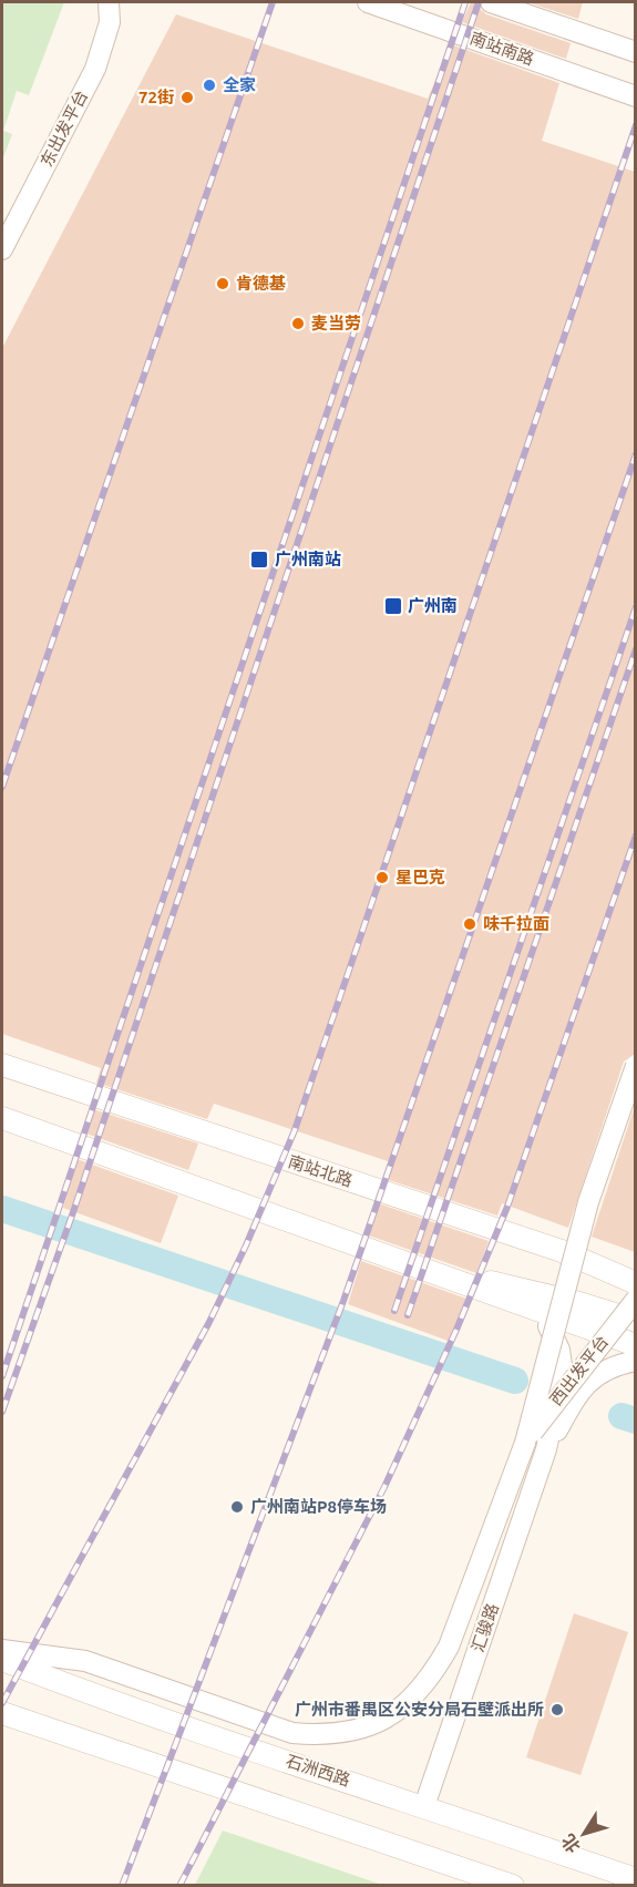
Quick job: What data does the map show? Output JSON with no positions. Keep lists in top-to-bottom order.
{
  "streets": {
    "main road": ["南站北路", "石洲西路"],
    "street": [
      "南站南路",
      "东出发平台",
      "西出发平台",
      "汇骏路"
    ]
  },
  "crossings": [
    ["汇骏路", "石洲西路"]
  ],
  "places": {
    "other": [
      "全家",
      "72街",
      "肯德基",
      "麦当劳",
      "星巴克",
      "味千拉面",
      "广州南站P8停车场",
      "广州市番禺区公安分局石壁派出所"
    ],
    "transit": ["广州南站", "广州南"]
  },
  "north": "bottom left"
}
